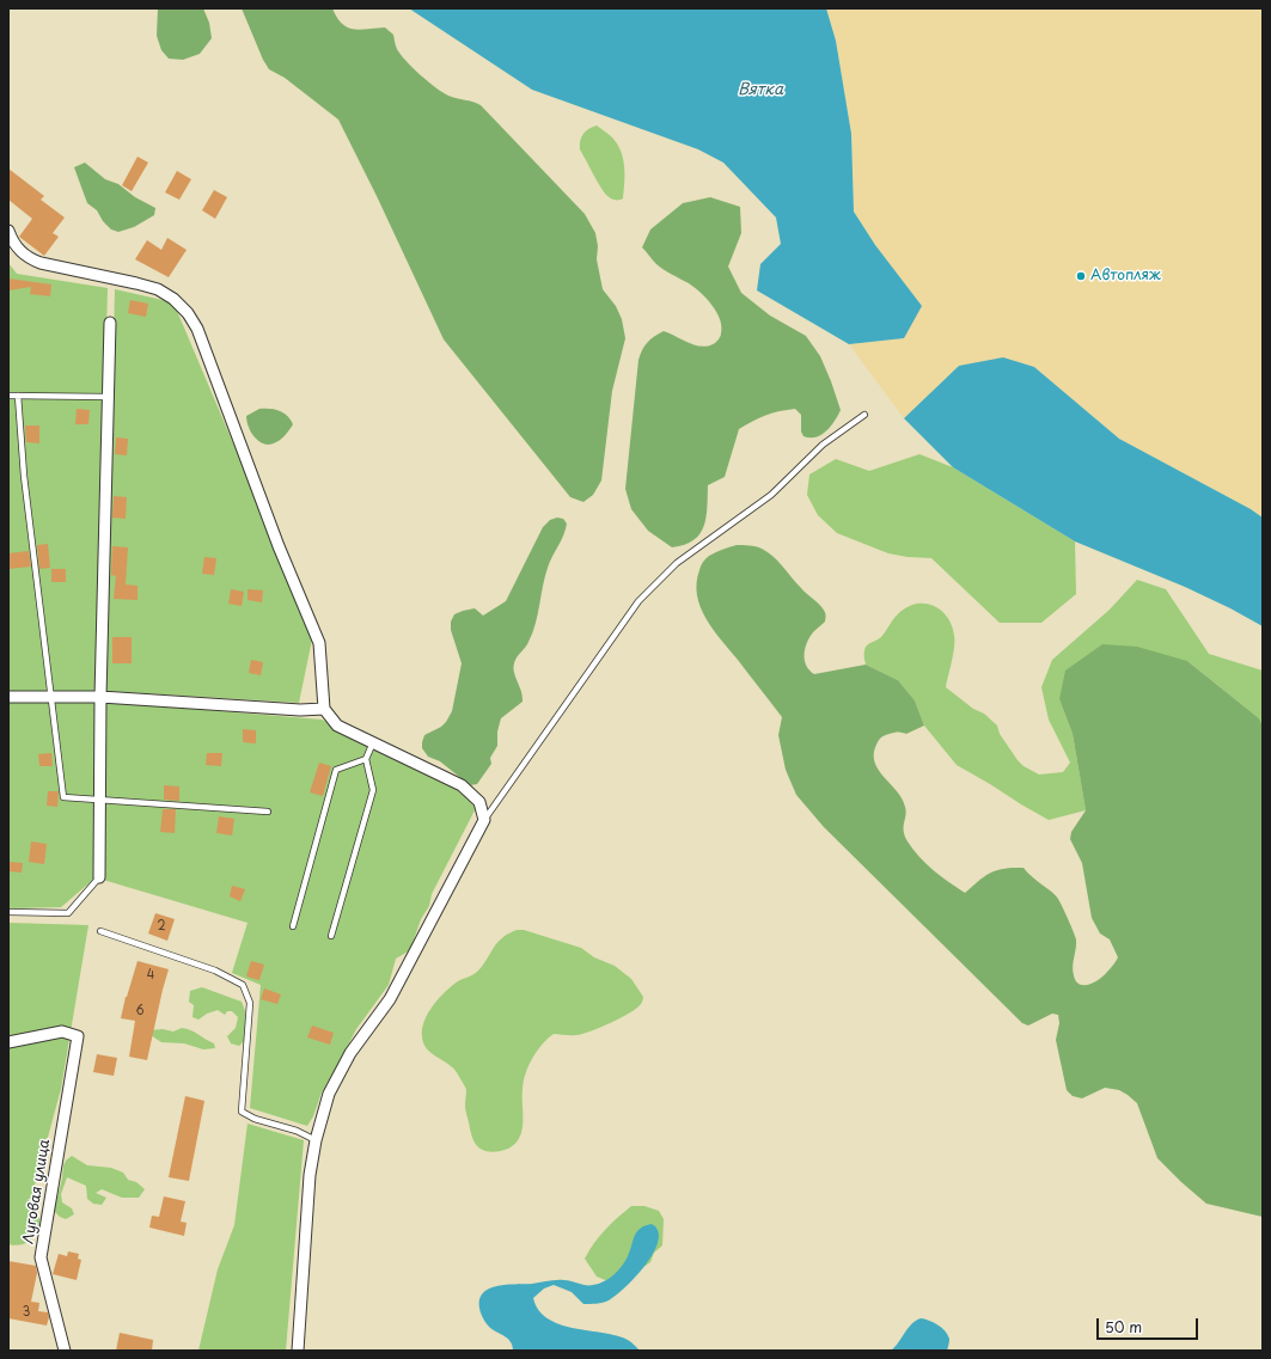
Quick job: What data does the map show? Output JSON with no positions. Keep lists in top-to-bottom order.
{
  "streets": {
    "street": ["Луговая улица"]
  },
  "water": ["Вятка"],
  "places": ["Автопляж"],
  "house_numbers": [
    "2",
    "4",
    "6",
    "3"
  ],
  "scale_bar": "50 m"
}
